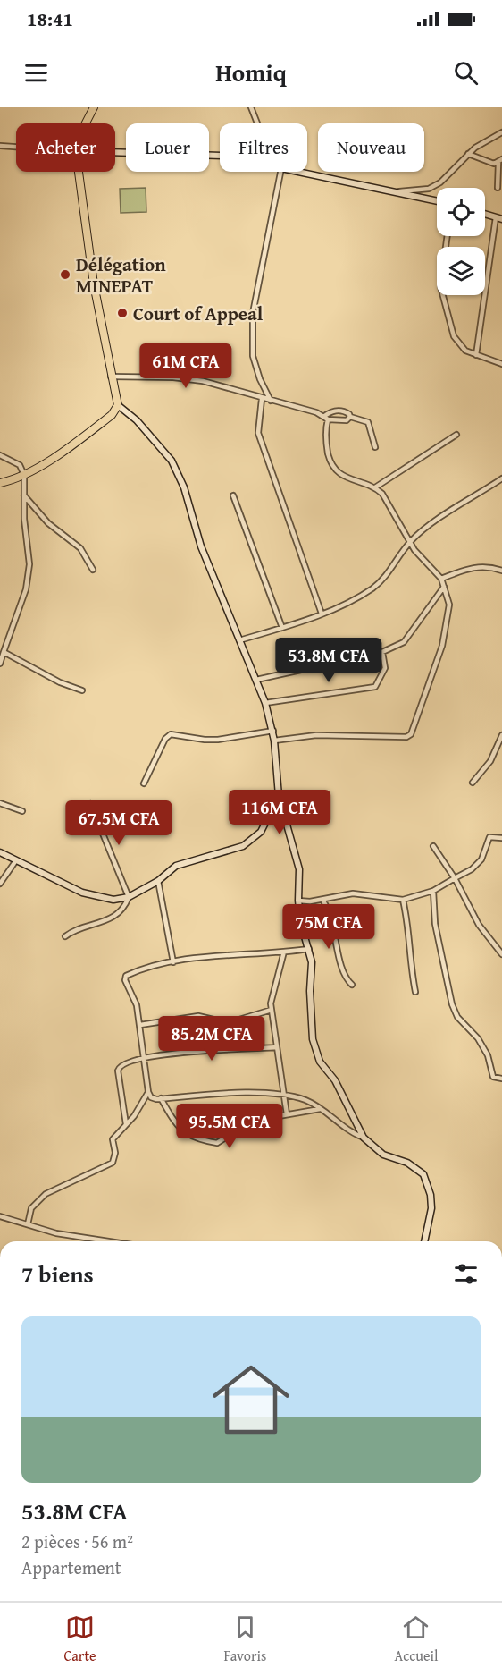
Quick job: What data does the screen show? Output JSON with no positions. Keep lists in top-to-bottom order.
{
  "places": ["Délégation MINEPAT", "Court of Appeal"],
  "page": {
    "status": "18:41",
    "header": "Homiq",
    "chip": [
      "Acheter",
      "Louer",
      "Filtres",
      "Nouveau"
    ],
    "price": [
      "61M CFA",
      "53.8M CFA",
      "116M CFA",
      "67.5M CFA",
      "75M CFA",
      "85.2M CFA",
      "95.5M CFA"
    ],
    "heading": "7 biens",
    "list": [
      {
        "name": "53.8M CFA",
        "note": "2 pièces · 56 m² · Appartement"
      }
    ],
    "tabs": ["Carte", "Favoris", "Accueil"]
  }
}
